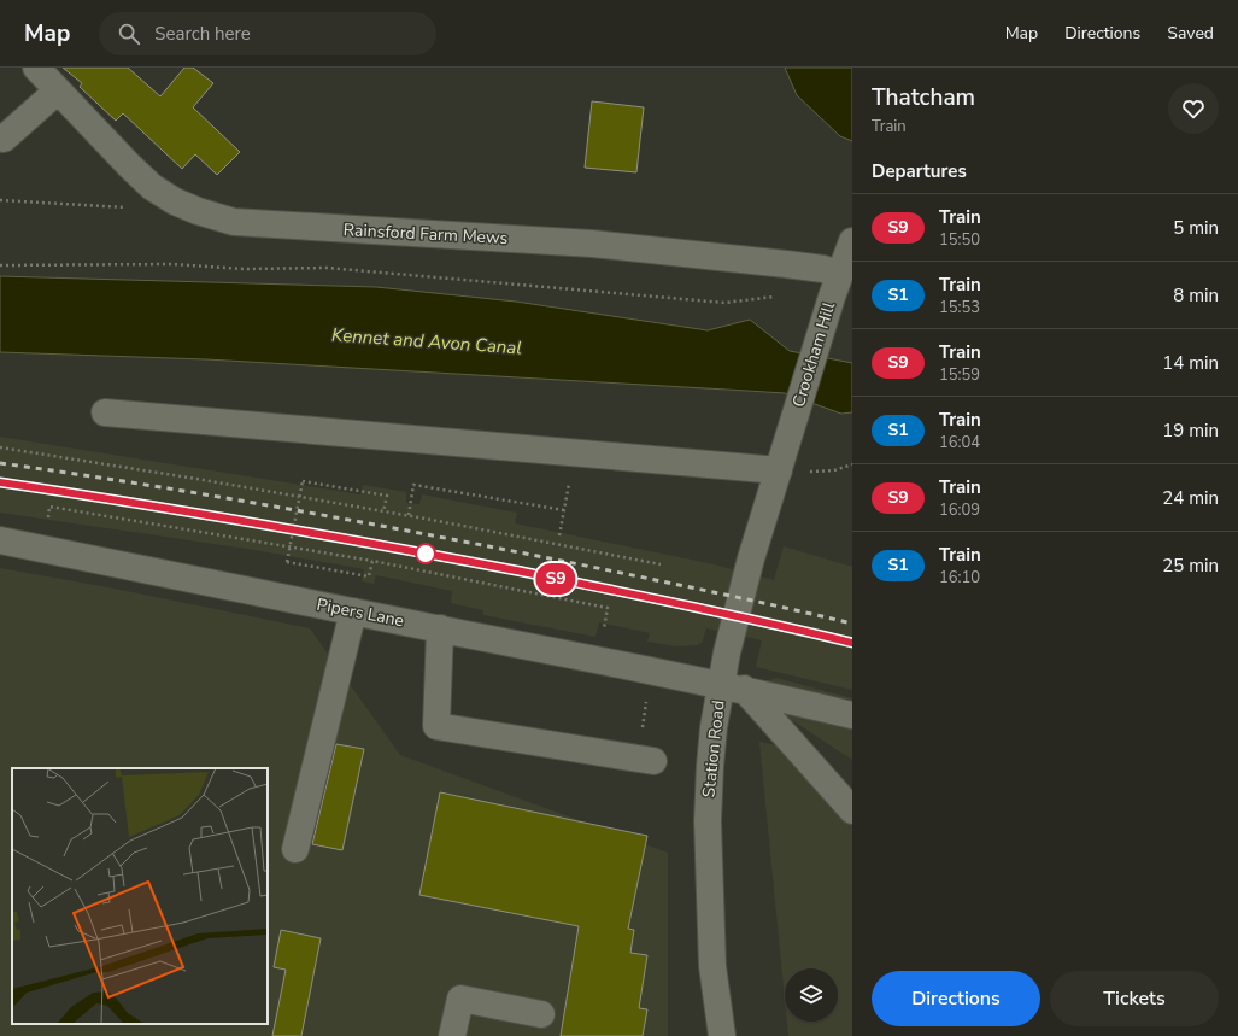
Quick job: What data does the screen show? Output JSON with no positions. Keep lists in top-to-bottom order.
{
  "streets": {
    "street": [
      "Rainsford Farm Mews",
      "Crookham Hill",
      "Pipers Lane",
      "Station Road"
    ]
  },
  "crossings": [
    ["Rainsford Farm Mews", "Crookham Hill"],
    ["Crookham Hill", "Station Road"],
    ["Pipers Lane", "Station Road"]
  ],
  "water": ["Kennet and Avon Canal"],
  "page": {
    "header": "Map",
    "search": "Search here",
    "nav": ["Map", "Directions", "Saved"],
    "on_map": "S9",
    "heading": [
      ["Thatcham", "Train"],
      "Departures"
    ],
    "list": [
      {
        "mark": "S9",
        "name": "Train",
        "note": "15:50",
        "value": "5 min"
      },
      {
        "mark": "S1",
        "name": "Train",
        "note": "15:53",
        "value": "8 min"
      },
      {
        "mark": "S9",
        "name": "Train",
        "note": "15:59",
        "value": "14 min"
      },
      {
        "mark": "S1",
        "name": "Train",
        "note": "16:04",
        "value": "19 min"
      },
      {
        "mark": "S9",
        "name": "Train",
        "note": "16:09",
        "value": "24 min"
      },
      {
        "mark": "S1",
        "name": "Train",
        "note": "16:10",
        "value": "25 min"
      }
    ],
    "buttons": ["Directions", "Tickets"]
  }
}
